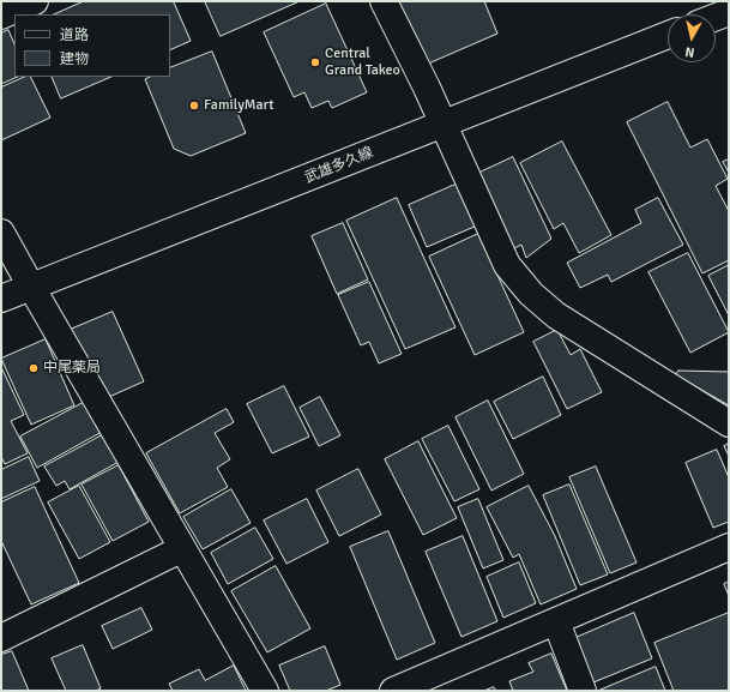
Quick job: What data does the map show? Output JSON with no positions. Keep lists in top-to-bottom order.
{
  "streets": {
    "street": ["武雄多久線"]
  },
  "places": ["Central Grand Takeo", "FamilyMart", "中尾薬局"],
  "legend": ["道路", "建物"],
  "north": "bottom"
}
